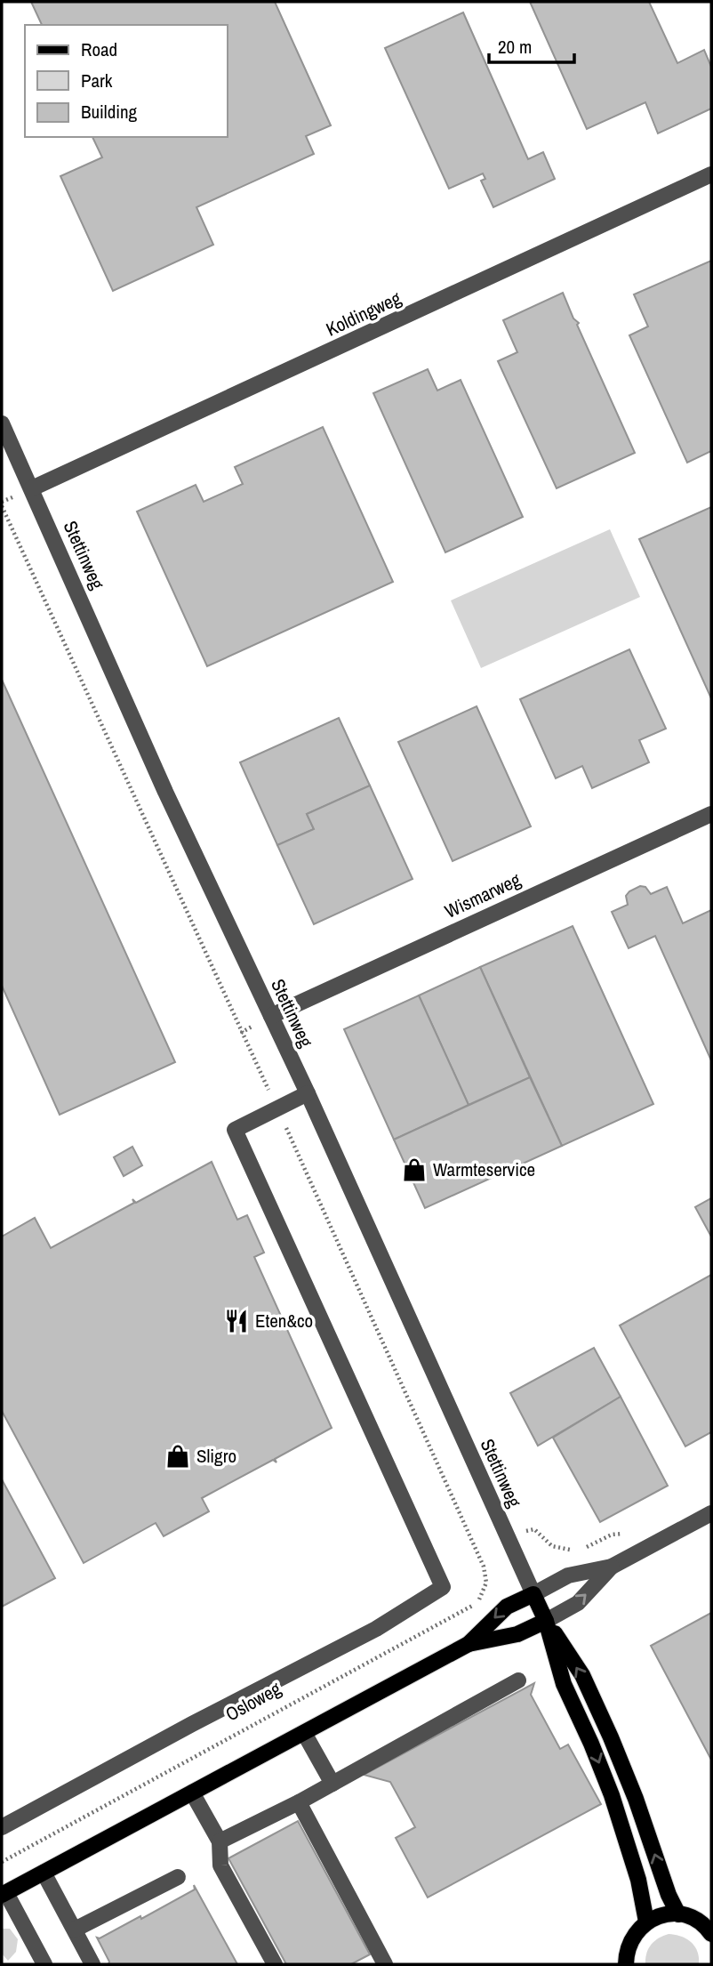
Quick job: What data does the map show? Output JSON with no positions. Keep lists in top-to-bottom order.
{
  "streets": {
    "main road": ["Stettinweg"],
    "street": ["Koldingweg", "Wismarweg"],
    "path": ["Osloweg"]
  },
  "crossings": [
    ["Koldingweg", "Stettinweg"],
    ["Stettinweg", "Wismarweg"]
  ],
  "places": {
    "shop": ["Warmteservice", "Sligro"],
    "restaurant": ["Eten&co"]
  },
  "legend": ["Road", "Park", "Building"],
  "scale_bar": "20 m"
}
